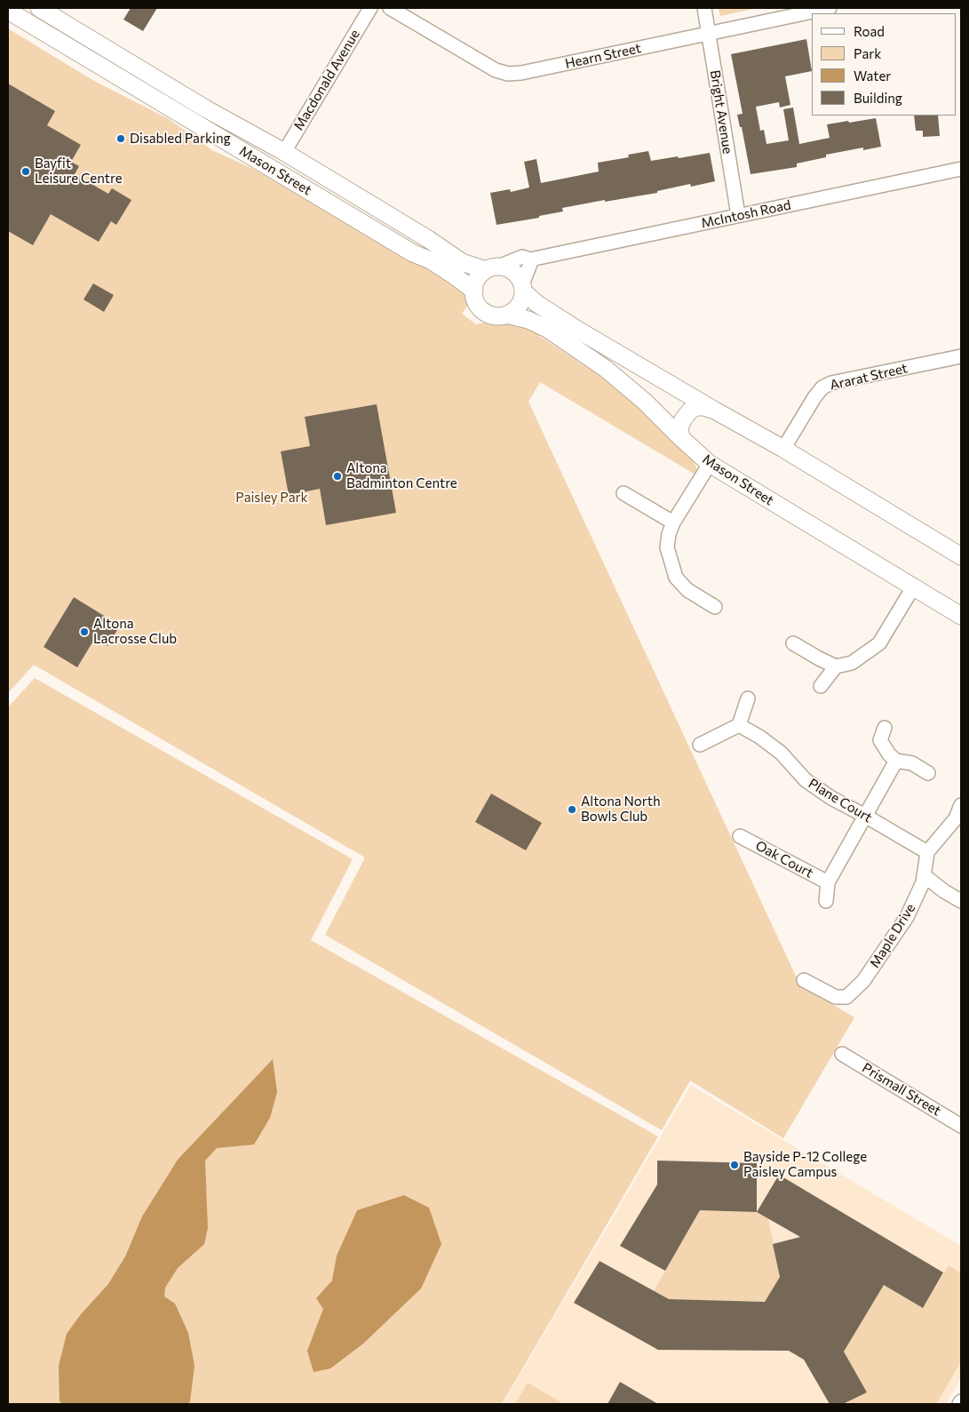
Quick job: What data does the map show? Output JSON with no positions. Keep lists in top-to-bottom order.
{
  "streets": {
    "street": [
      "Hearn Street",
      "Macdonald Avenue",
      "Bright Avenue",
      "Mason Street",
      "McIntosh Road",
      "Ararat Street",
      "Plane Court",
      "Oak Court",
      "Maple Drive",
      "Prismall Street"
    ]
  },
  "crossings": [
    ["Hearn Street", "Bright Avenue"],
    ["Macdonald Avenue", "Mason Street"],
    ["Bright Avenue", "McIntosh Road"],
    ["Mason Street", "McIntosh Road"],
    ["Plane Court", "Oak Court"],
    ["Plane Court", "Maple Drive"]
  ],
  "parks": ["Paisley Park"],
  "places": [
    "Disabled Parking",
    "Bayfit Leisure Centre",
    "Altona Badminton Centre",
    "Altona Lacrosse Club",
    "Altona North Bowls Club",
    "Bayside P-12 College Paisley Campus"
  ],
  "legend": [
    "Road",
    "Park",
    "Water",
    "Building"
  ]
}
